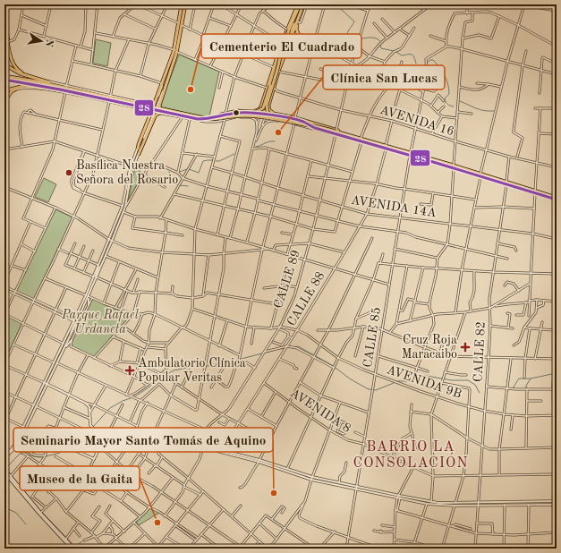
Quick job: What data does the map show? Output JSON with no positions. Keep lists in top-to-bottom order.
{
  "streets": {
    "street": [
      "AVENIDA 16",
      "AVENIDA 14A",
      "CALLE 89",
      "CALLE 88",
      "CALLE 85",
      "CALLE 82",
      "AVENIDA 9B",
      "AVENIDA 8"
    ]
  },
  "crossings": [
    ["AVENIDA 16", "CALLE 89"],
    ["AVENIDA 16", "CALLE 88"],
    ["AVENIDA 16", "CALLE 85"],
    ["AVENIDA 16", "CALLE 82"],
    ["AVENIDA 14A", "CALLE 89"],
    ["AVENIDA 14A", "CALLE 88"],
    ["AVENIDA 14A", "CALLE 85"],
    ["AVENIDA 14A", "CALLE 82"],
    ["CALLE 89", "AVENIDA 9B"],
    ["CALLE 88", "AVENIDA 9B"],
    ["CALLE 88", "AVENIDA 8"],
    ["CALLE 85", "AVENIDA 9B"],
    ["CALLE 85", "AVENIDA 8"],
    ["CALLE 82", "AVENIDA 9B"],
    ["CALLE 82", "AVENIDA 8"]
  ],
  "districts": ["BARRIO LA CONSOLACIÓN"],
  "parks": ["Parque Rafael Urdaneta"],
  "places": {
    "other": [
      "Cementerio El Cuadrado",
      "Clínica San Lucas",
      "Basílica Nuestra Señora del Rosario",
      "Seminario Mayor Santo Tomás de Aquino",
      "Museo de la Gaita"
    ],
    "health": ["Cruz Roja Maracaibo", "Ambulatorio Clínica Popular Veritas"]
  },
  "lines": ["transit line 28"],
  "north": "right"
}
